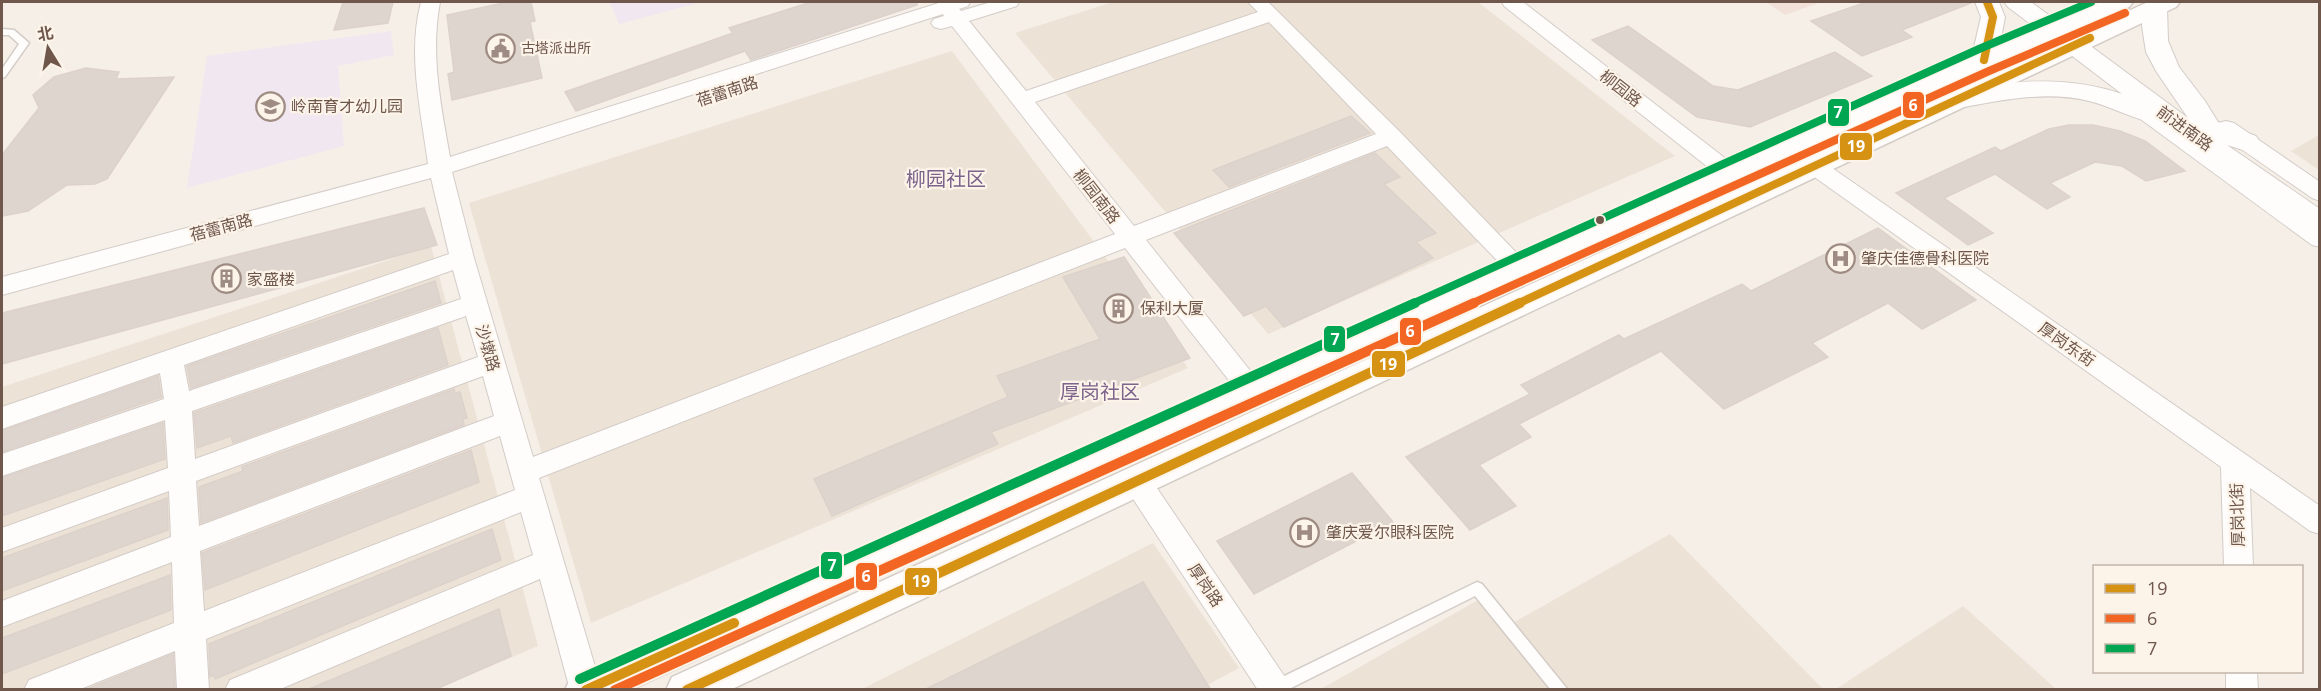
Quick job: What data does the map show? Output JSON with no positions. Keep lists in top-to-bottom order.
{
  "streets": {
    "street": [
      "柳园路",
      "蓓蕾南路",
      "前进南路",
      "柳园南路",
      "厚岗东街",
      "沙墩路",
      "厚岗北街",
      "厚岗路"
    ]
  },
  "crossings": [
    ["蓓蕾南路", "柳园南路"],
    ["蓓蕾南路", "沙墩路"],
    ["厚岗东街", "厚岗北街"]
  ],
  "districts": ["柳园社区", "厚岗社区"],
  "places": {
    "public building": ["古塔派出所"],
    "school or university": ["岭南育才幼儿园"],
    "hospital": ["肇庆佳德骨科医院", "肇庆爱尔眼科医院"],
    "building": ["家盛楼", "保利大厦"]
  },
  "lines": ["transit line 19", "transit line 7", "transit line 6"],
  "legend": ["19", "6", "7"],
  "north": "top"
}
